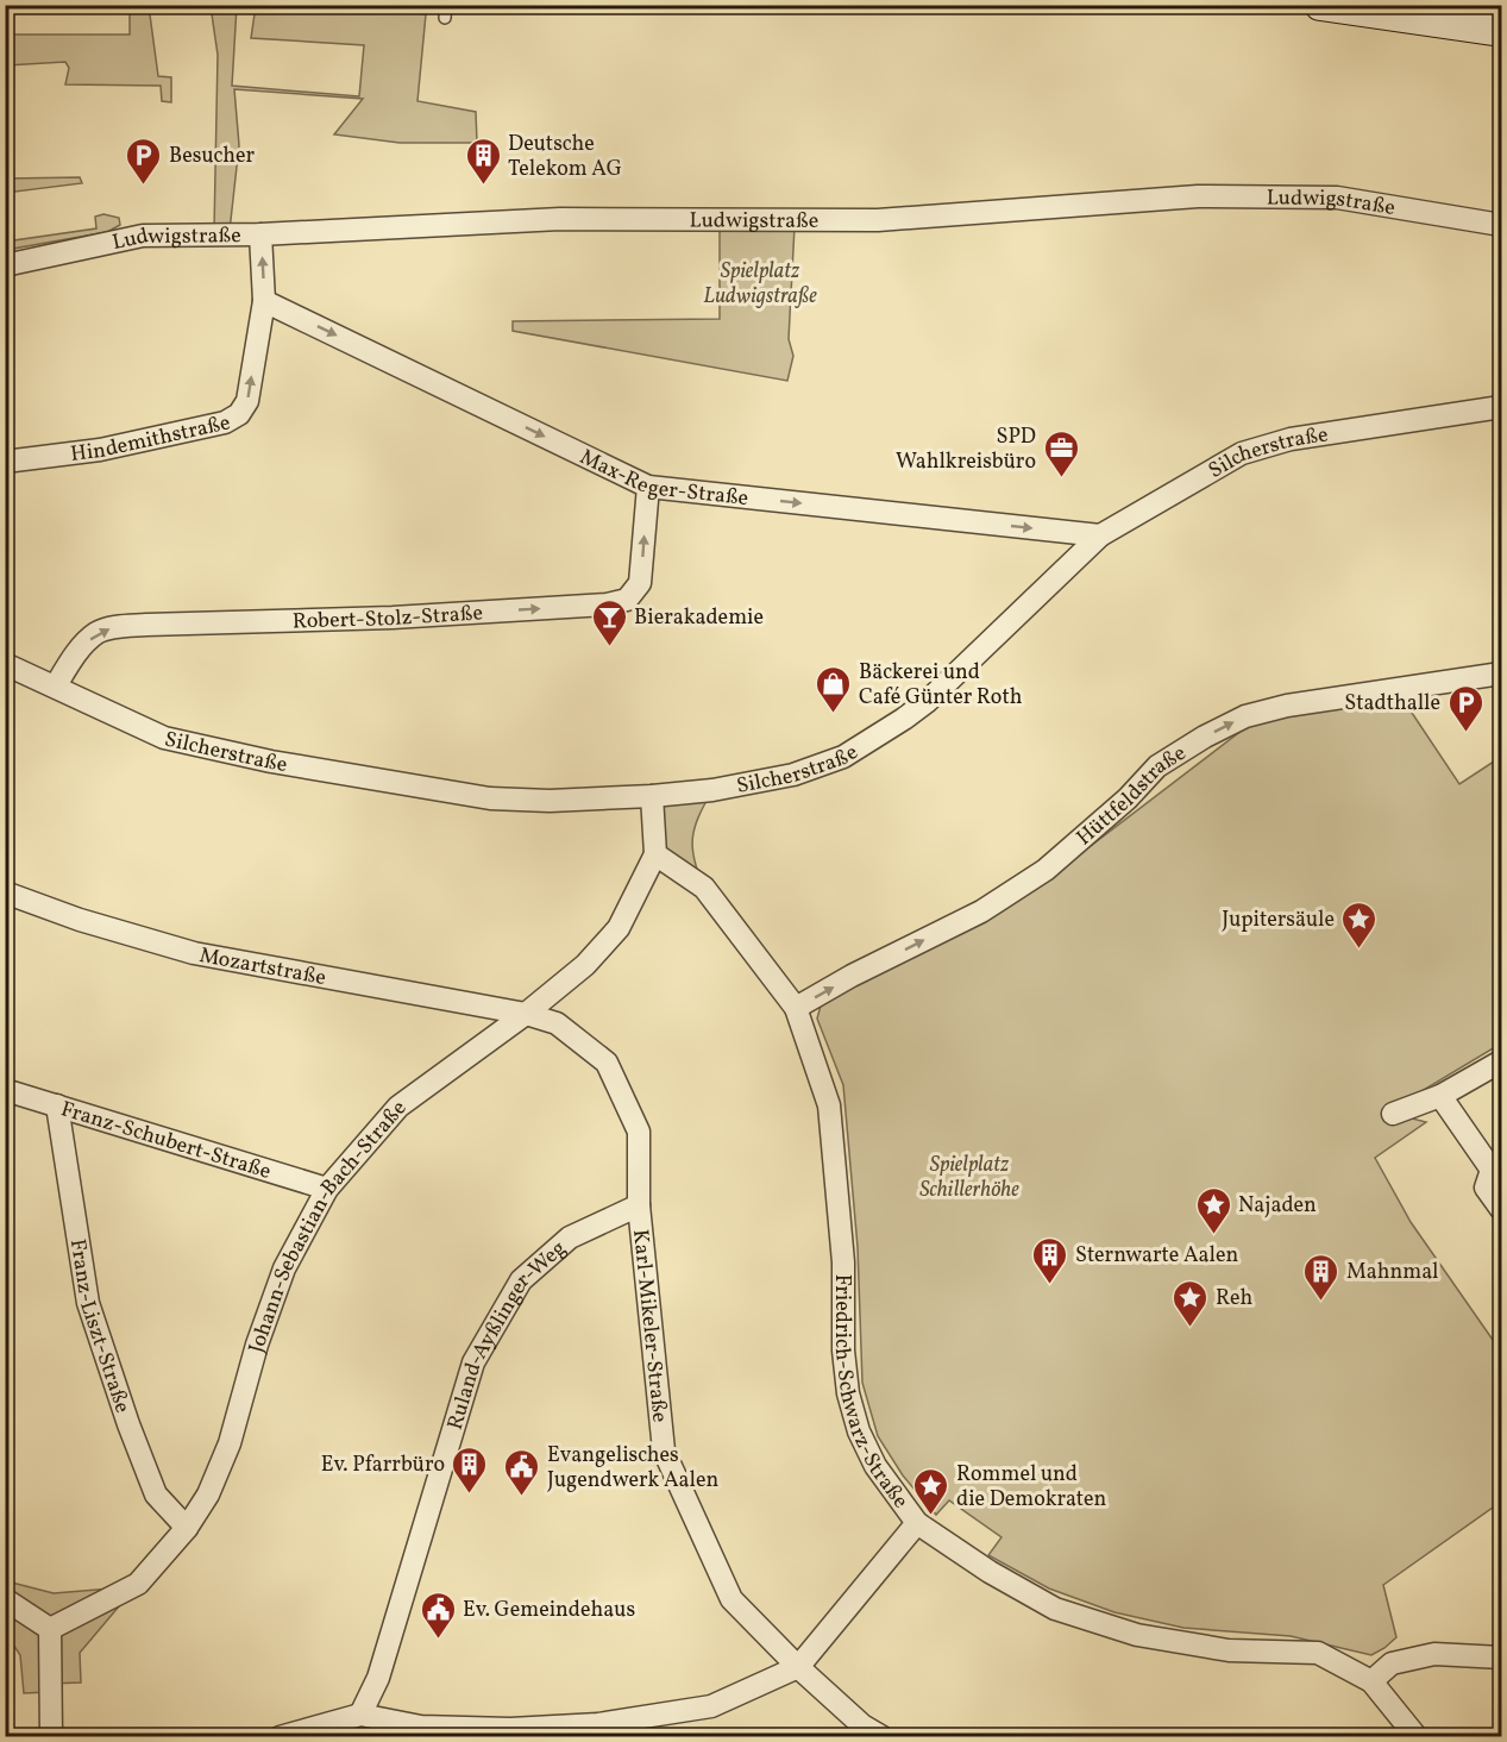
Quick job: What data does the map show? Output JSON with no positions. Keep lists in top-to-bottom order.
{
  "streets": {
    "street": [
      "Ludwigstraße",
      "Hindemithstraße",
      "Silcherstraße",
      "Max-Reger-Straße",
      "Robert-Stolz-Straße",
      "Hüttfeldstraße",
      "Mozartstraße",
      "Franz-Schubert-Straße",
      "Johann-Sebastian-Bach-Straße",
      "Franz-Liszt-Straße",
      "Karl-Mikeler-Straße",
      "Ruland-Ayßlinger-Weg",
      "Friedrich-Schwarz-Straße"
    ]
  },
  "crossings": [
    ["Ludwigstraße", "Hindemithstraße"],
    ["Hindemithstraße", "Max-Reger-Straße"],
    ["Silcherstraße", "Max-Reger-Straße"],
    ["Silcherstraße", "Robert-Stolz-Straße"],
    ["Max-Reger-Straße", "Robert-Stolz-Straße"],
    ["Hüttfeldstraße", "Friedrich-Schwarz-Straße"],
    ["Mozartstraße", "Johann-Sebastian-Bach-Straße"],
    ["Mozartstraße", "Karl-Mikeler-Straße"],
    ["Franz-Schubert-Straße", "Johann-Sebastian-Bach-Straße"],
    ["Franz-Schubert-Straße", "Franz-Liszt-Straße"],
    ["Johann-Sebastian-Bach-Straße", "Franz-Liszt-Straße"],
    ["Johann-Sebastian-Bach-Straße", "Karl-Mikeler-Straße"],
    ["Johann-Sebastian-Bach-Straße", "Friedrich-Schwarz-Straße"],
    ["Karl-Mikeler-Straße", "Ruland-Ayßlinger-Weg"]
  ],
  "one_way": [
    "Hindemithstraße",
    "Max-Reger-Straße",
    "Robert-Stolz-Straße",
    "Hüttfeldstraße"
  ],
  "parks": ["Spielplatz Ludwigstraße", "Spielplatz Schillerhöhe"],
  "places": {
    "parking": ["Besucher", "Stadthalle"],
    "building": [
      "Deutsche Telekom AG",
      "Sternwarte Aalen",
      "Mahnmal",
      "Ev. Pfarrbüro"
    ],
    "office": ["SPD Wahlkreisbüro"],
    "bar": ["Bierakademie"],
    "shop": ["Bäckerei und Café Günter Roth"],
    "place": [
      "Jupitersäule",
      "Najaden",
      "Reh",
      "Rommel und die Demokraten"
    ],
    "public building": ["Evangelisches Jugendwerk Aalen", "Ev. Gemeindehaus"]
  }
}
